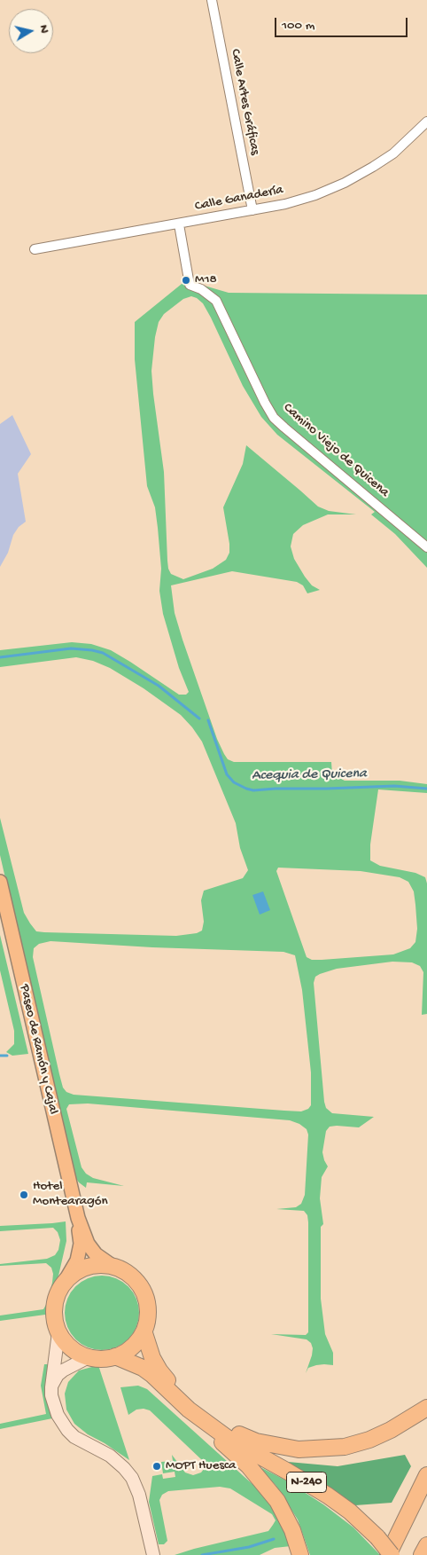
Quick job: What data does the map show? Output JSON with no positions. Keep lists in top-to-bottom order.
{
  "streets": {
    "highway": ["N-240"],
    "main road": ["Paseo de Ramón y Cajal"],
    "street": ["Calle Artes Gráficas", "Calle Ganadería", "Camino Viejo de Quicena"]
  },
  "crossings": [
    ["Calle Artes Gráficas", "Calle Ganadería"],
    ["Calle Ganadería", "Camino Viejo de Quicena"]
  ],
  "water": ["Acequia de Quicena"],
  "places": ["M18", "Hotel Montearagón", "MOPT Huesca"],
  "scale_bar": "100 m",
  "north": "right"
}
